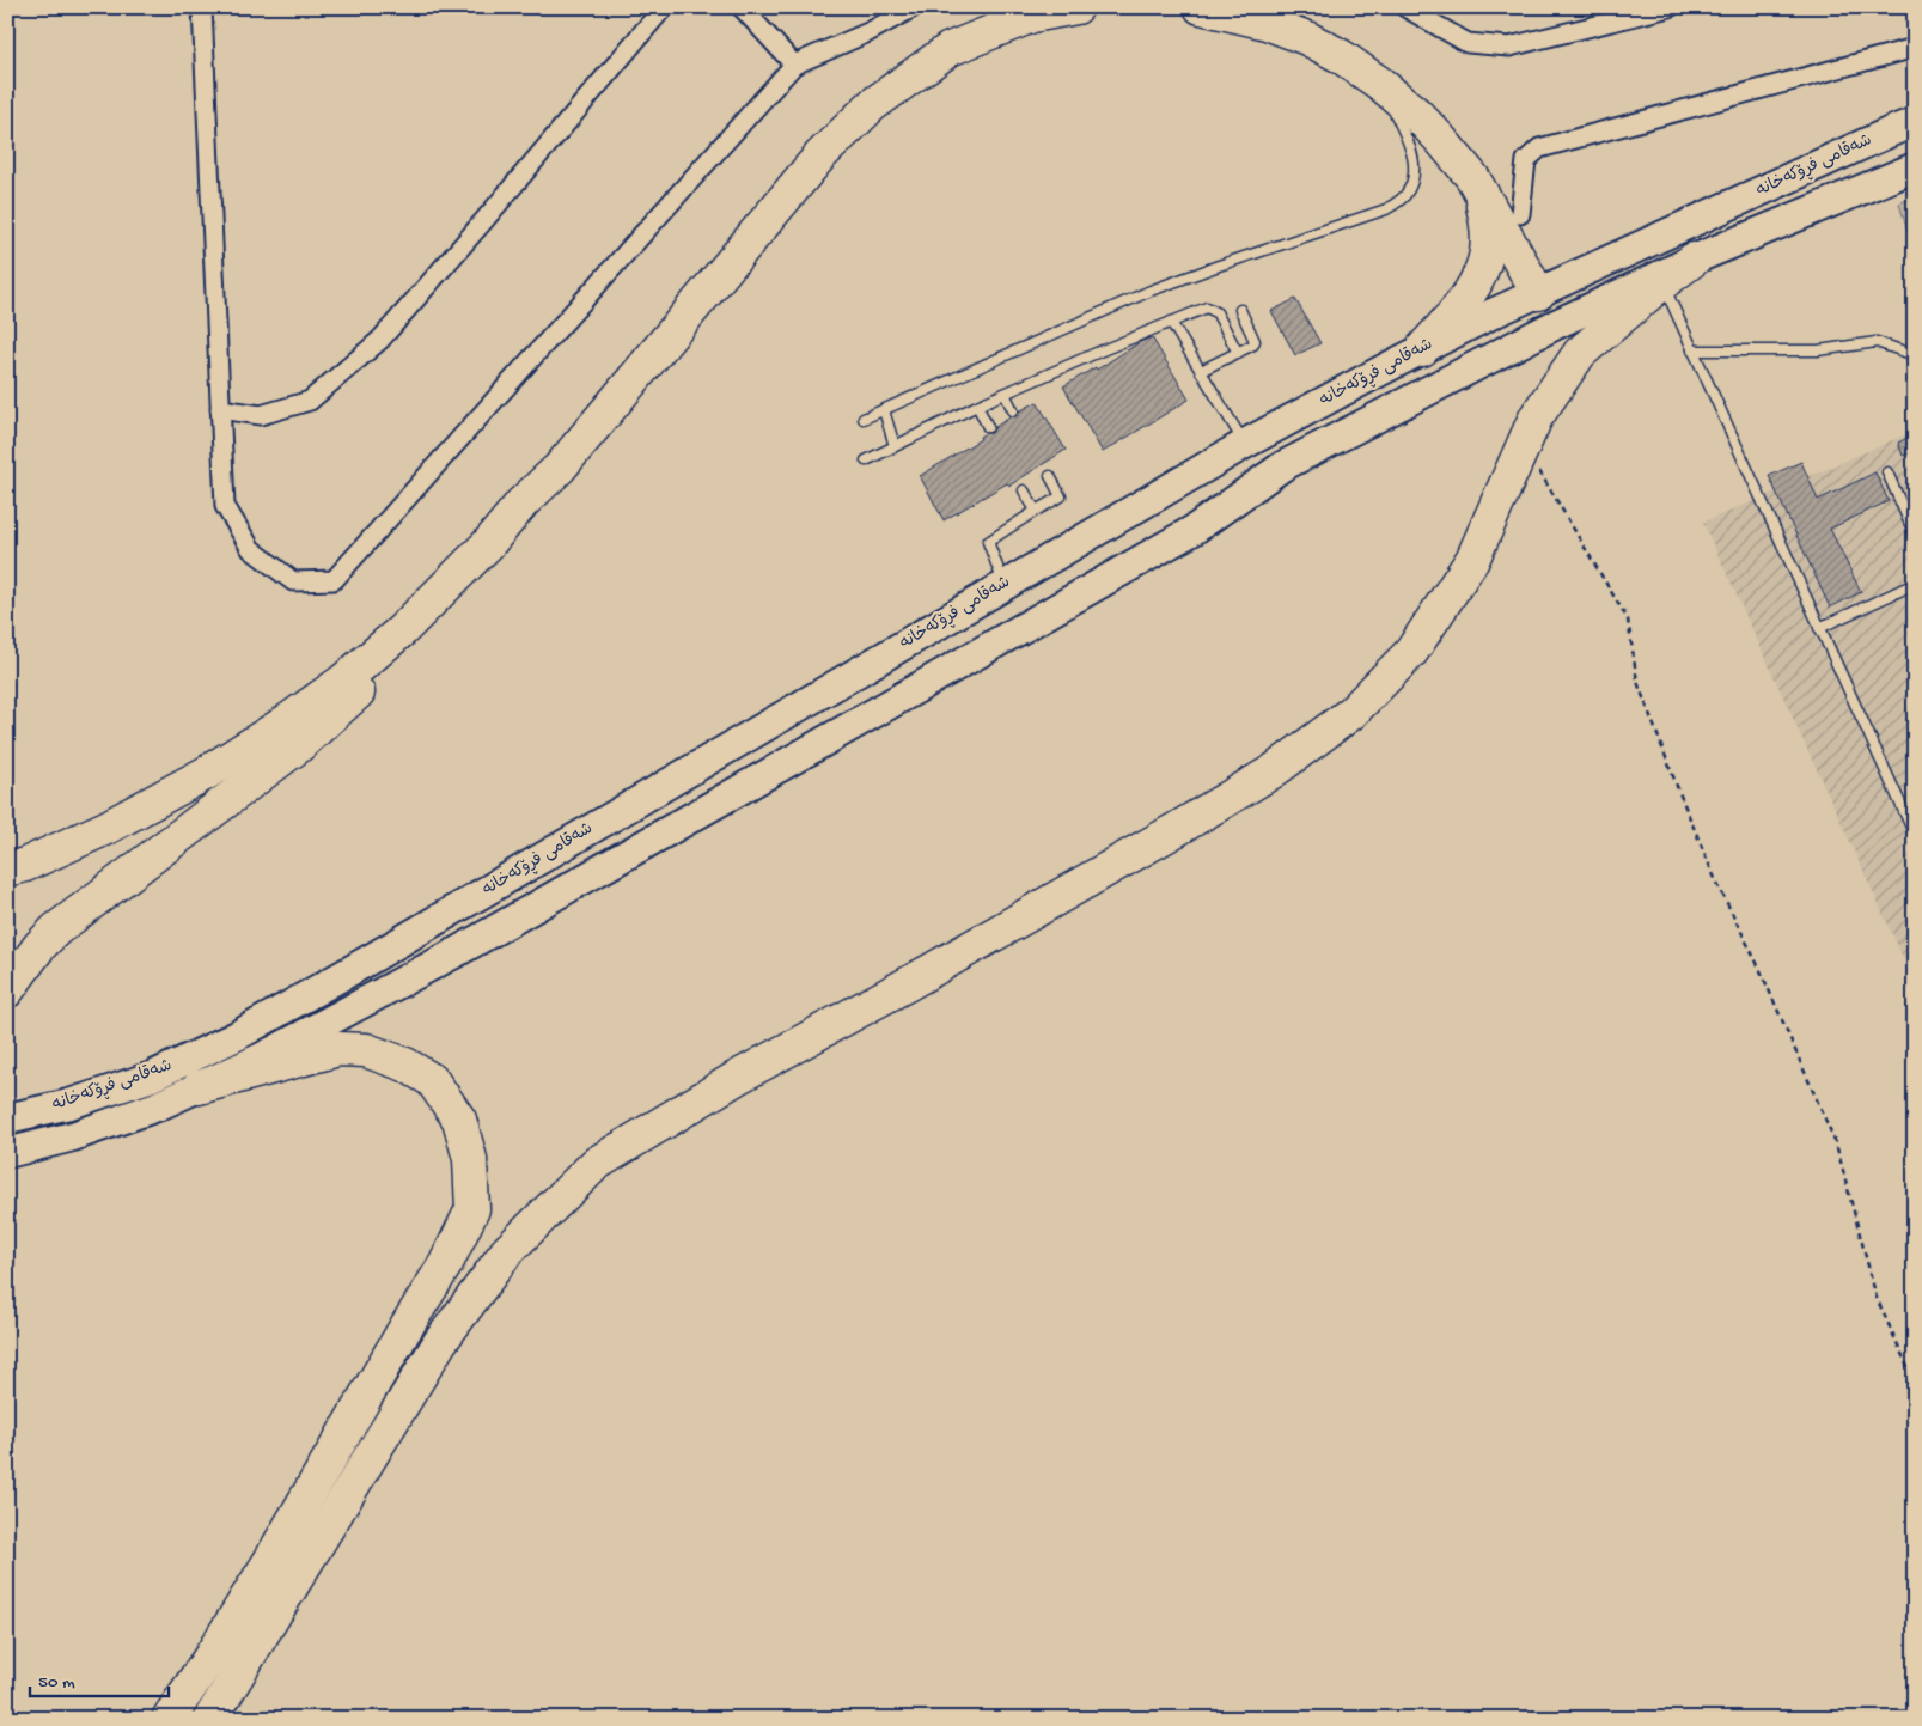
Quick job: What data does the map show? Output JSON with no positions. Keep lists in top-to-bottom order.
{
  "streets": {
    "main road": ["شەقامی فڕۆکەخانە"]
  },
  "scale_bar": "50 m"
}
